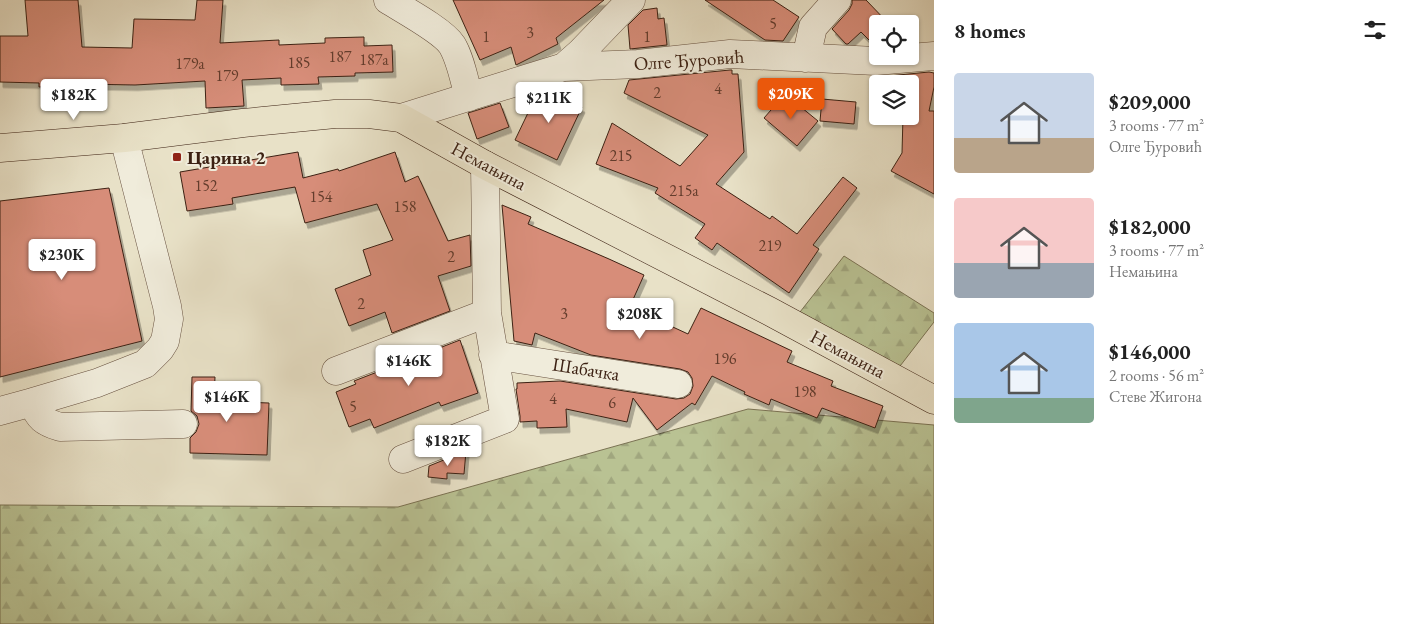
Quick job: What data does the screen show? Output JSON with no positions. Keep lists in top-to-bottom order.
{
  "streets": {
    "main road": ["Немањина"],
    "street": ["Олге Ђуровић", "Шабачка"]
  },
  "places": {
    "transit": ["Царина 2"]
  },
  "house_numbers": [
    "5",
    "3",
    "1",
    "1",
    "187",
    "187a",
    "185",
    "179a",
    "179",
    "4",
    "2",
    "215",
    "152",
    "215a",
    "154",
    "158",
    "219",
    "2",
    "2",
    "3",
    "196",
    "198",
    "4",
    "6",
    "5"
  ],
  "page": {
    "heading": "8 homes",
    "list": [
      {
        "name": "$209,000",
        "note": "3 rooms · 77 m² · Олге Ђуровић"
      },
      {
        "name": "$182,000",
        "note": "3 rooms · 77 m² · Немањина"
      },
      {
        "name": "$146,000",
        "note": "2 rooms · 56 m² · Стеве Жигона"
      }
    ],
    "price": [
      "$209K",
      "$182K",
      "$211K",
      "$230K",
      "$208K",
      "$146K",
      "$146K",
      "$182K"
    ]
  }
}
